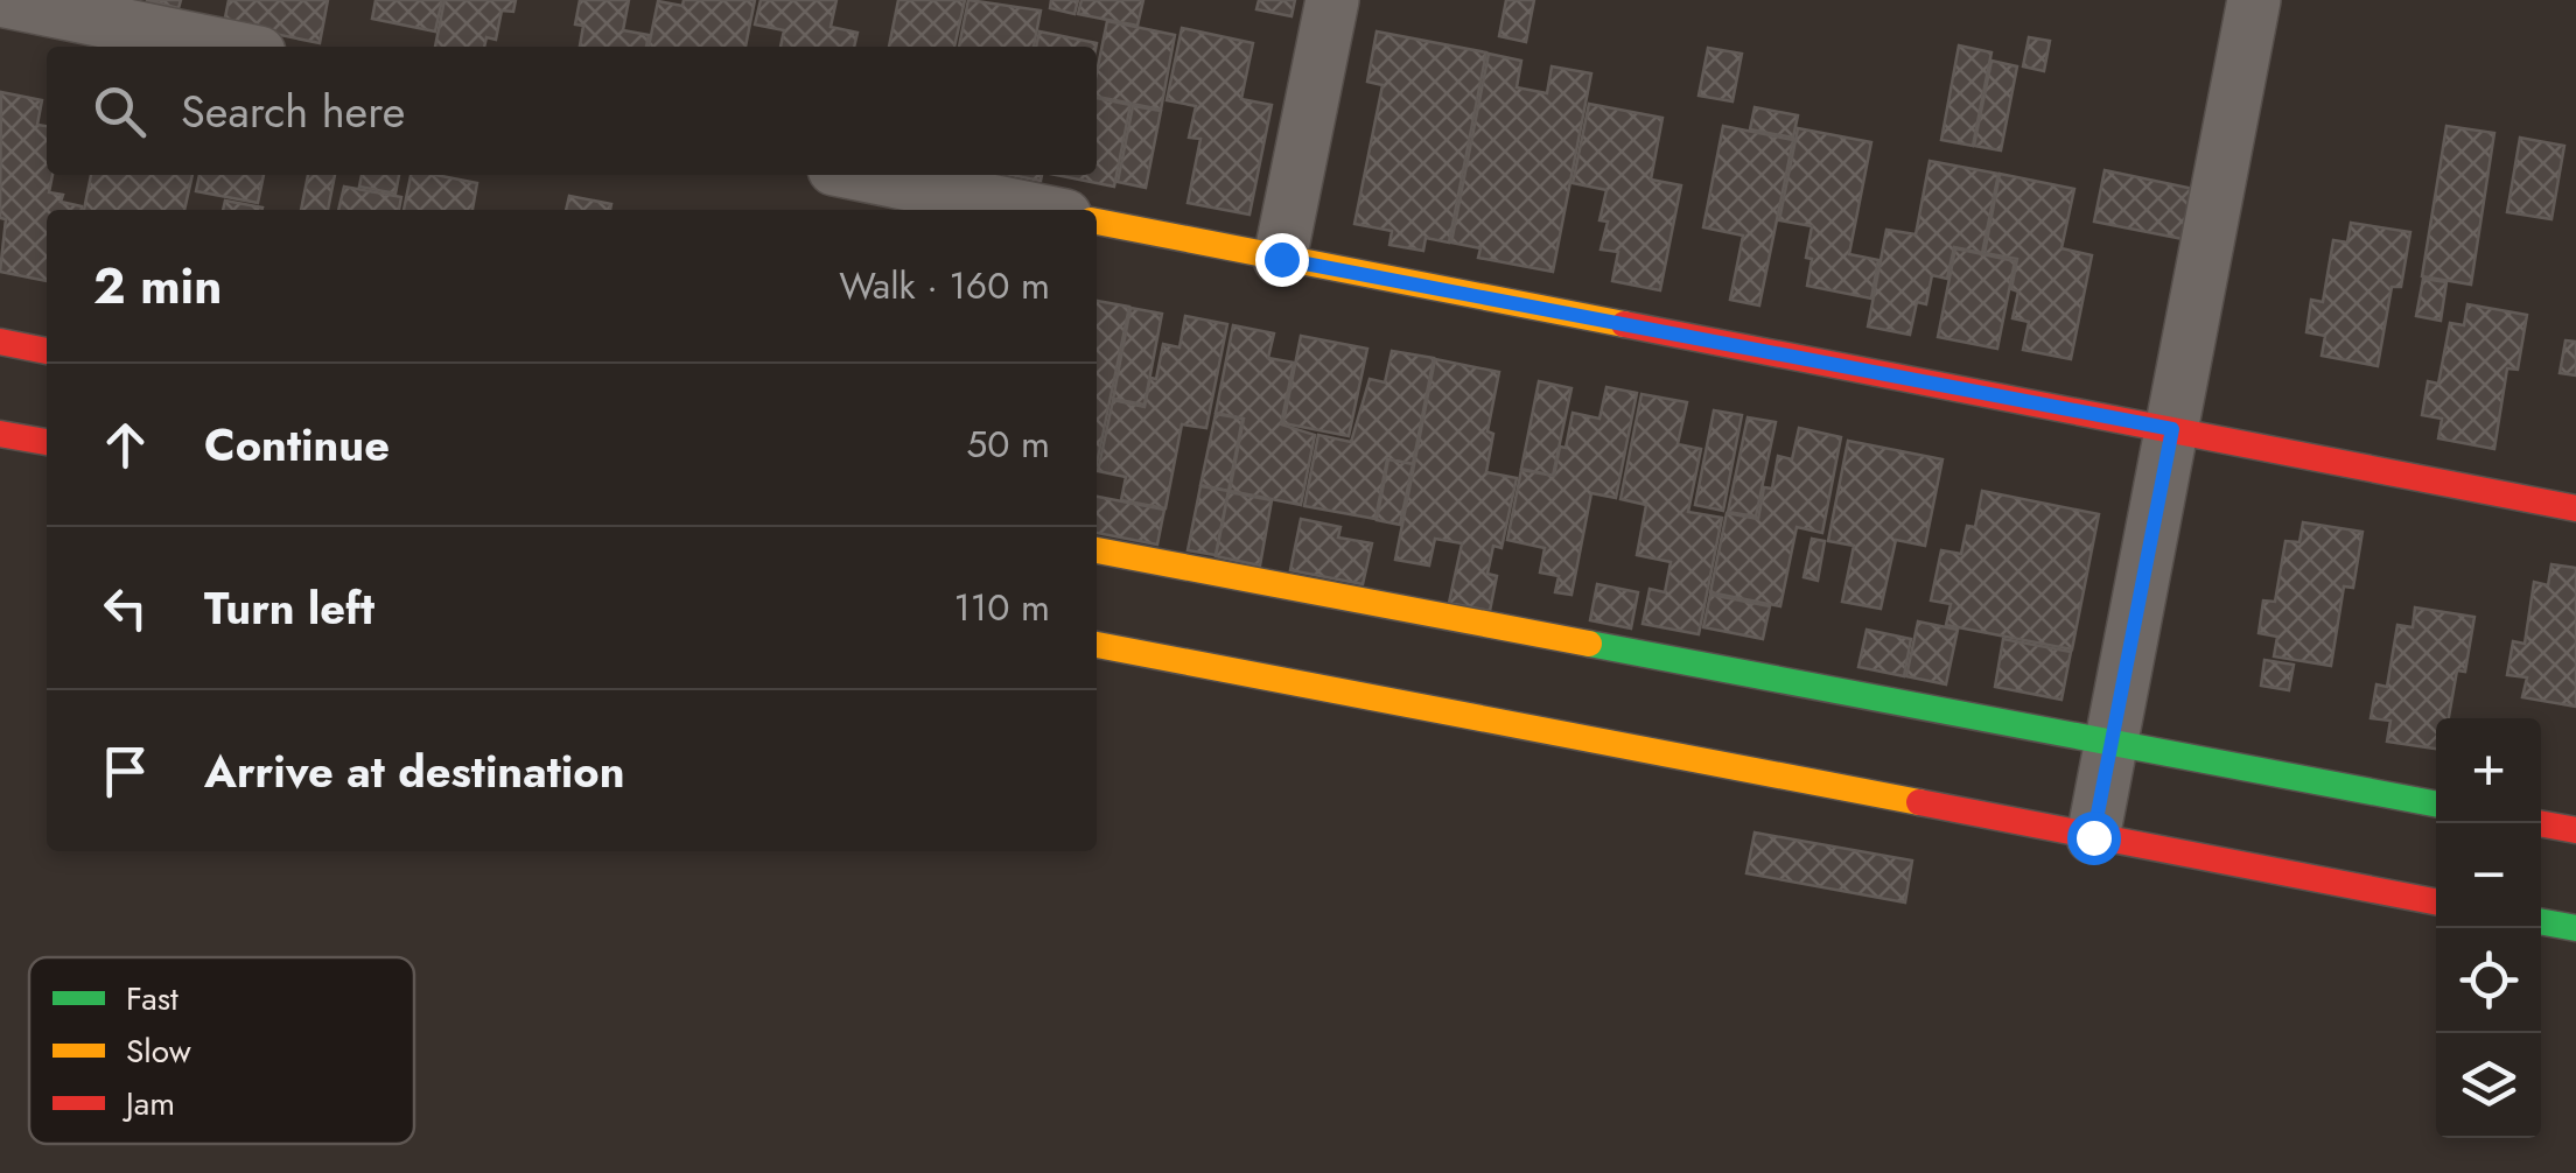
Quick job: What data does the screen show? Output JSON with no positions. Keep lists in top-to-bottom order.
{
  "legend": ["Fast", "Slow", "Jam"],
  "page": {
    "search": "Search here",
    "heading": ["2 min", "Walk · 160 m"],
    "list": [
      ["Continue", "50 m"],
      ["Turn left", "110 m"],
      "Arrive at destination"
    ],
    "map_buttons": ["+", "−"]
  }
}
